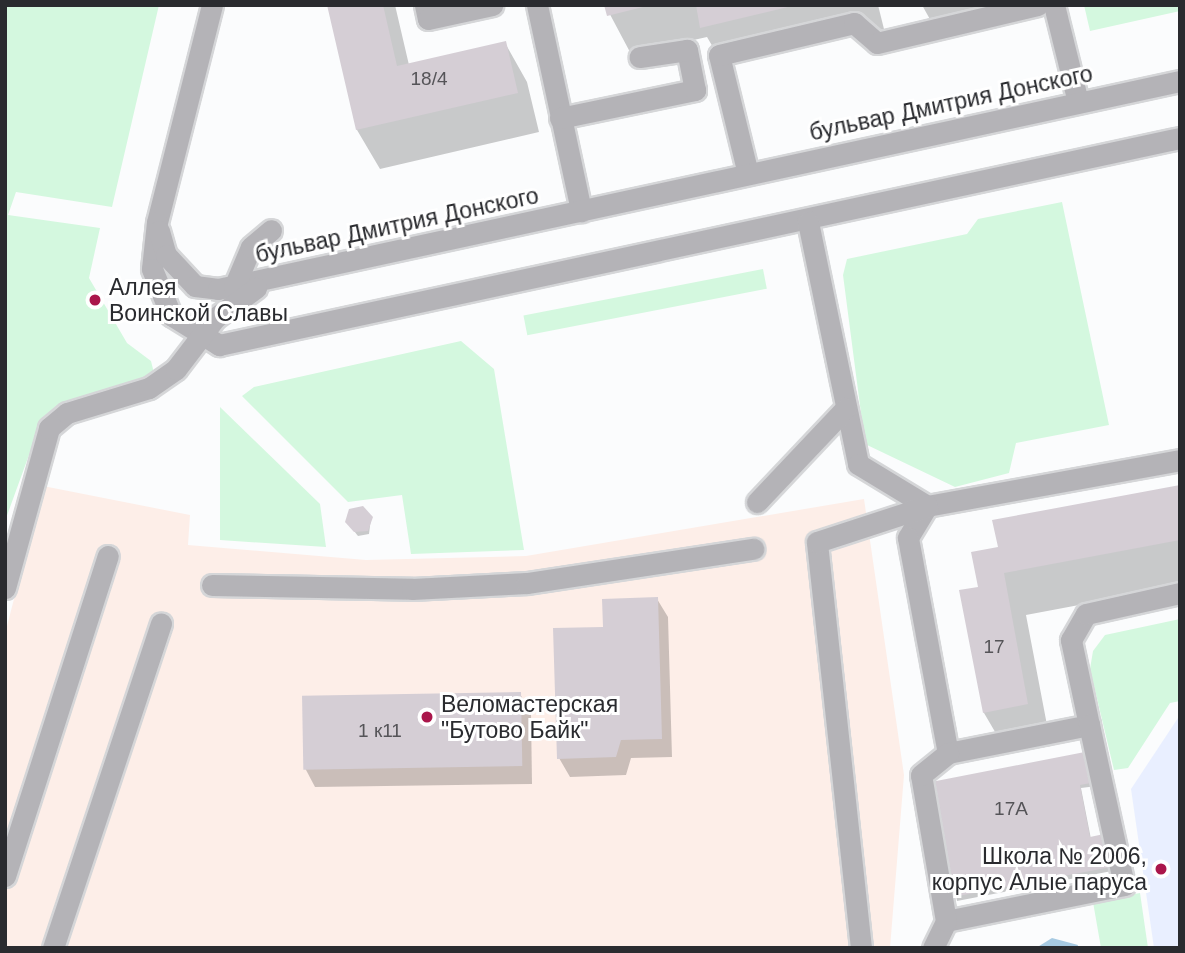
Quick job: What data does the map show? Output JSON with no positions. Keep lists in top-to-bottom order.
{
  "streets": {
    "street": ["бульвар Дмитрия Донского"]
  },
  "places": ["Аллея Воинской Славы", "Веломастерская \"Бутово Байк\"", "Школа № 2006, корпус Алые паруса"],
  "house_numbers": [
    "18/4",
    "17",
    "1 к11",
    "17А"
  ]
}
